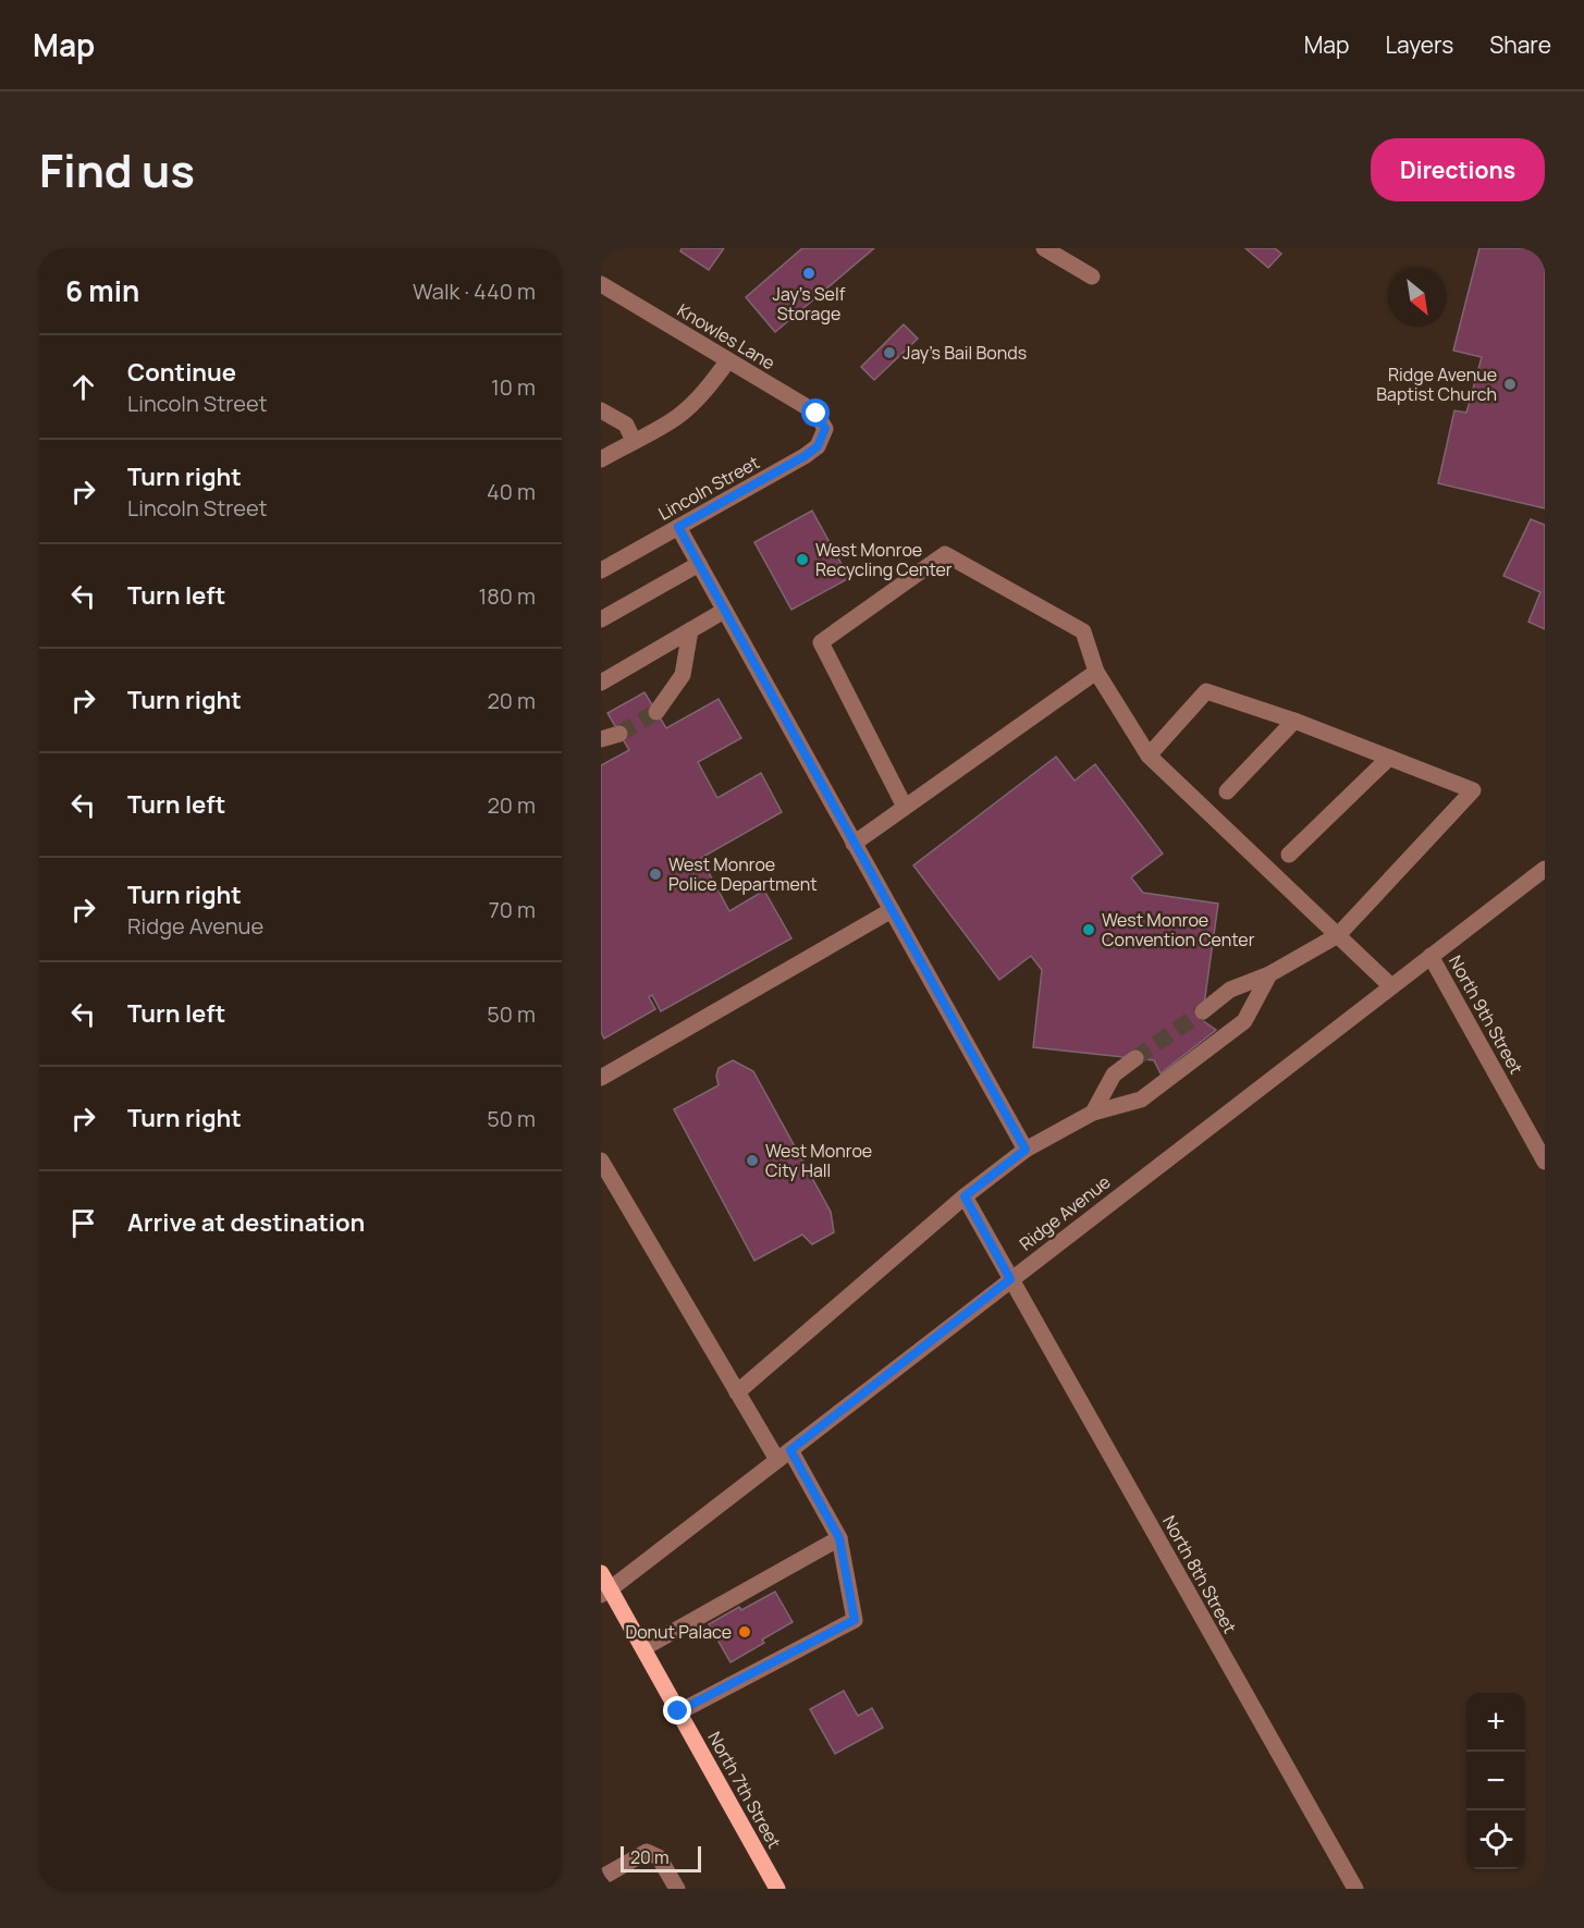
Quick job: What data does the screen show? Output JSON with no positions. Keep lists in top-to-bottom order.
{
  "streets": {
    "main road": ["North 7th Street"],
    "street": [
      "Knowles Lane",
      "Lincoln Street",
      "North 9th Street",
      "Ridge Avenue",
      "North 8th Street"
    ]
  },
  "crossings": [
    ["Knowles Lane", "Lincoln Street"],
    ["North 9th Street", "Ridge Avenue"],
    ["Ridge Avenue", "North 8th Street"],
    ["Ridge Avenue", "North 7th Street"]
  ],
  "places": [
    "Jay's Self Storage",
    "Jay's Bail Bonds",
    "Ridge Avenue Baptist Church",
    "West Monroe Recycling Center",
    "West Monroe Police Department",
    "West Monroe Convention Center",
    "West Monroe City Hall",
    "Donut Palace"
  ],
  "scale_bar": "20 m",
  "north": "bottom right",
  "page": {
    "header": "Map",
    "nav": ["Map", "Layers", "Share"],
    "title": "Find us",
    "buttons": "Directions",
    "heading": ["6 min", "Walk · 440 m"],
    "list": [
      ["Continue", "Lincoln Street", "10 m"],
      ["Turn right", "Lincoln Street", "40 m"],
      ["Turn left", "180 m"],
      ["Turn right", "20 m"],
      ["Turn left", "20 m"],
      ["Turn right", "Ridge Avenue", "70 m"],
      ["Turn left", "50 m"],
      ["Turn right", "50 m"],
      "Arrive at destination"
    ],
    "map_buttons": ["+", "−"],
    "scale": "20 m"
  }
}
